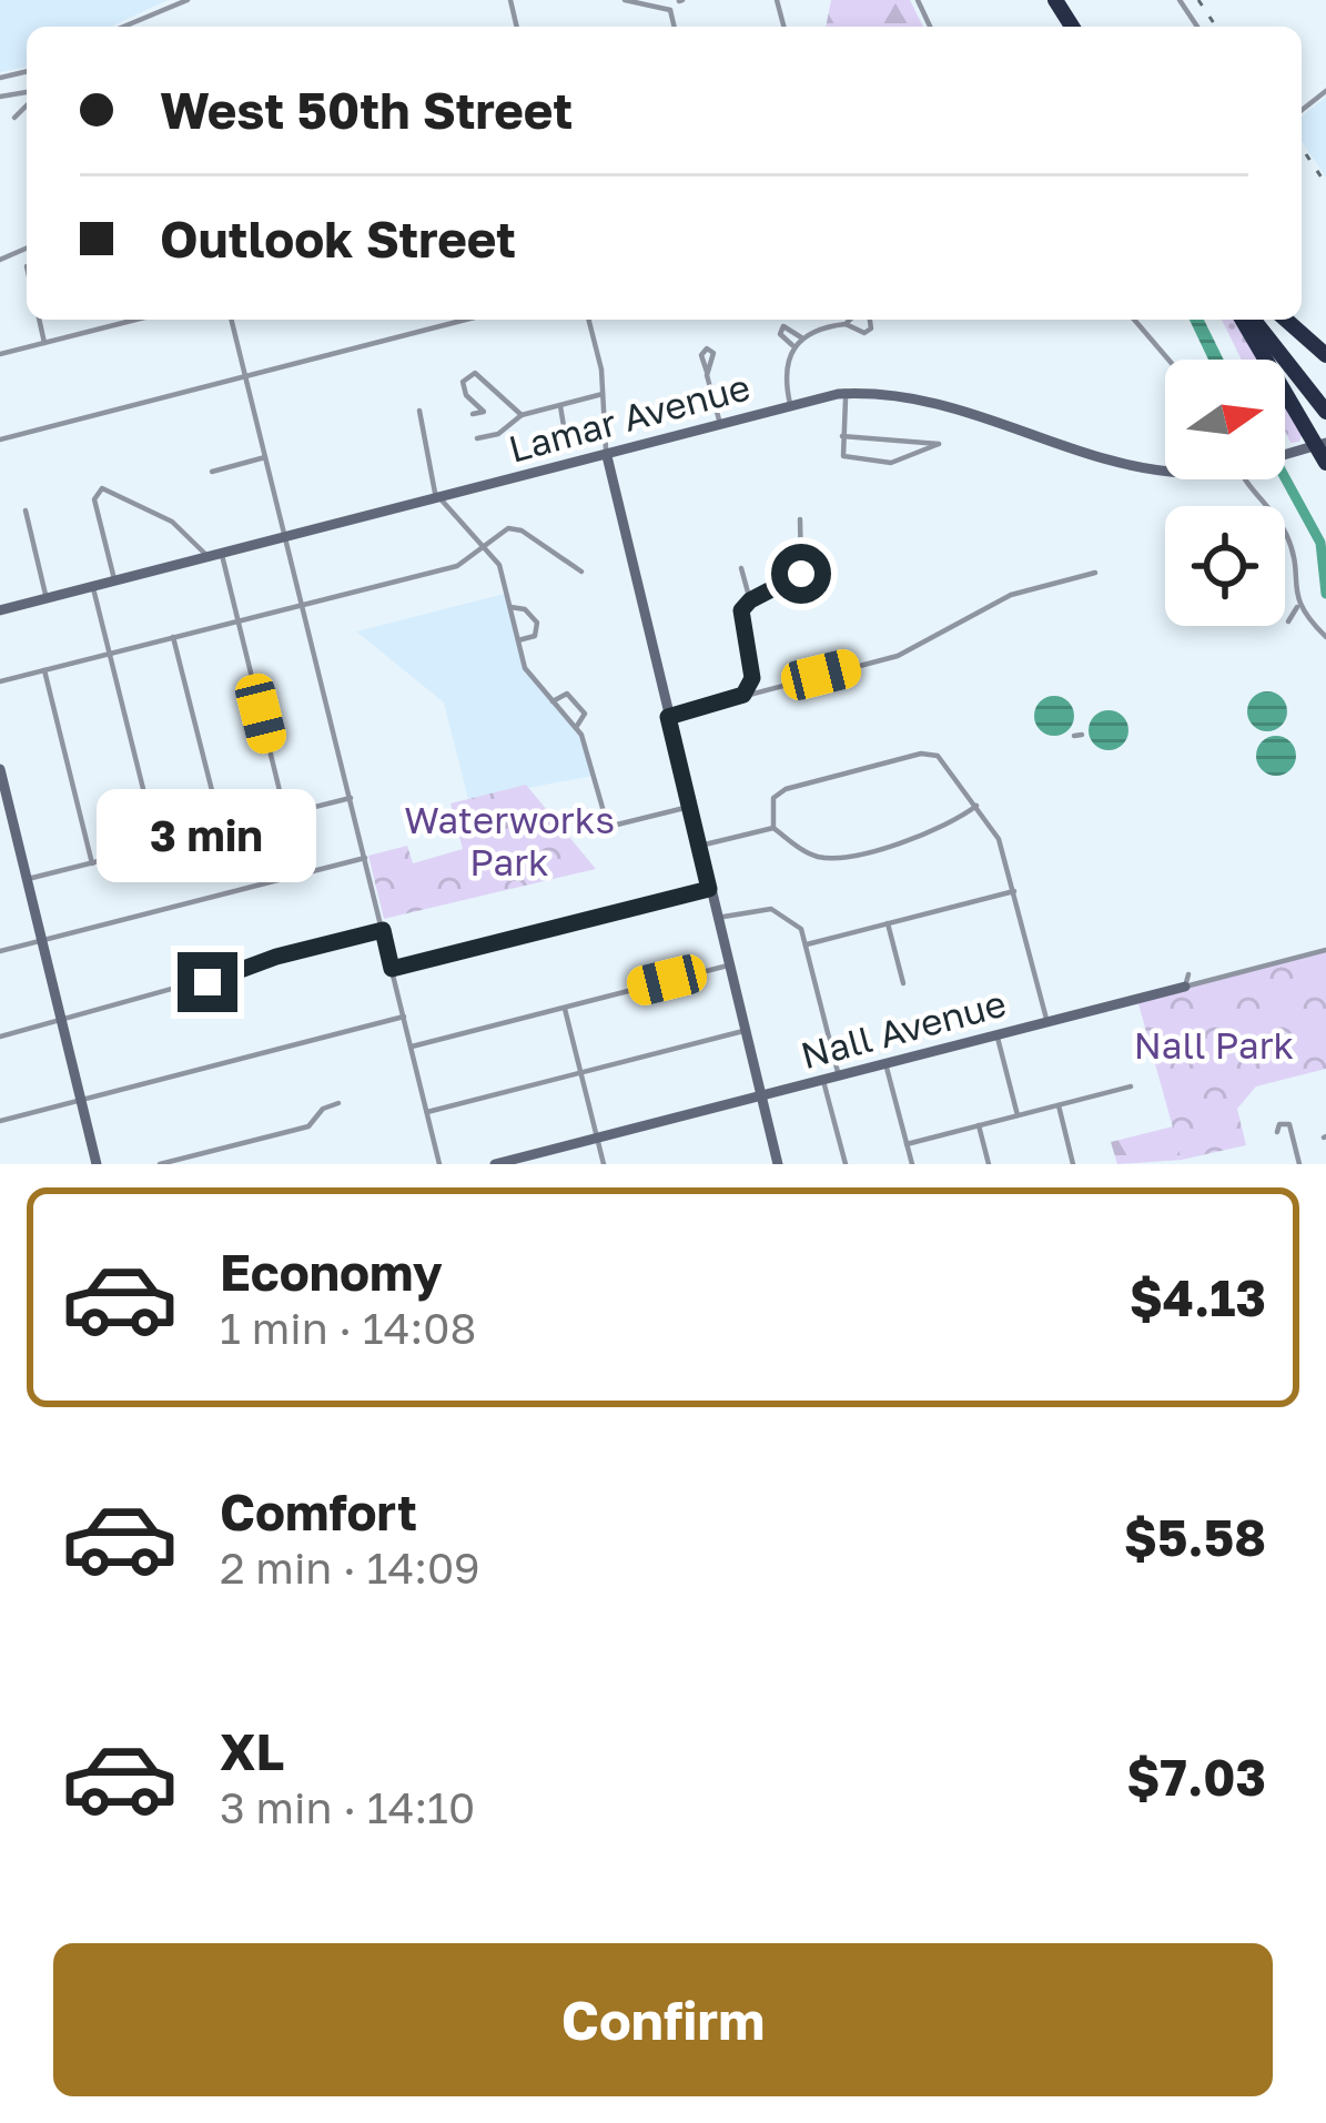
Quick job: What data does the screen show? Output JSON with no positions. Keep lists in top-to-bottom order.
{
  "streets": {
    "street": ["Lamar Avenue", "Nall Avenue"]
  },
  "parks": ["Waterworks Park", "Nall Park"],
  "north": "right",
  "page": {
    "banner": ["West 50th Street", "Outlook Street"],
    "bubble": "3 min",
    "list": [
      {
        "name": "Economy",
        "note": "1 min · 14:08",
        "value": "$4.13"
      },
      {
        "name": "Comfort",
        "note": "2 min · 14:09",
        "value": "$5.58"
      },
      {
        "name": "XL",
        "note": "3 min · 14:10",
        "value": "$7.03"
      }
    ],
    "buttons": "Confirm"
  }
}
